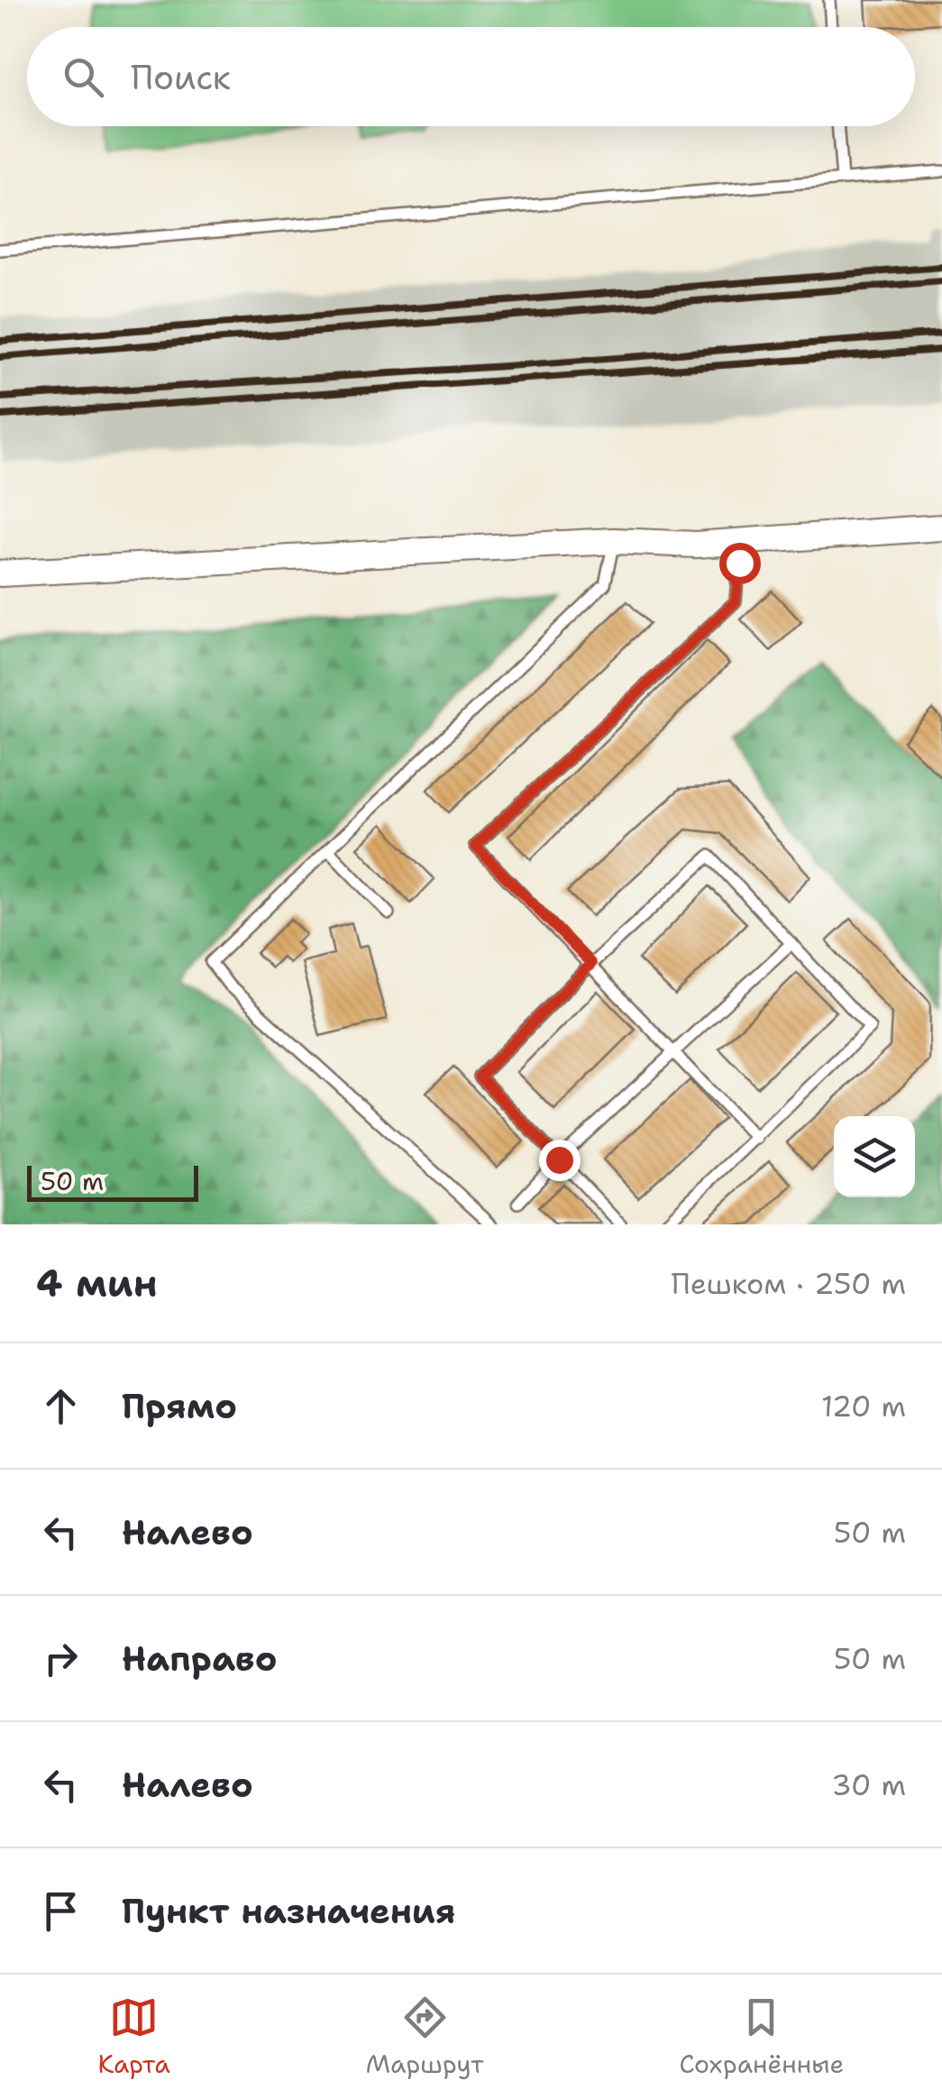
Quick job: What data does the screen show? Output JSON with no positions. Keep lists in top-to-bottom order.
{
  "scale_bar": "50 m",
  "page": {
    "search": "Поиск",
    "scale": "50 m",
    "heading": ["4 мин", "Пешком · 250 m"],
    "list": [
      ["Прямо", "120 m"],
      ["Налево", "50 m"],
      ["Направо", "50 m"],
      ["Налево", "30 m"],
      "Пункт назначения"
    ],
    "nav": ["Карта", "Маршрут", "Сохранённые"]
  }
}
